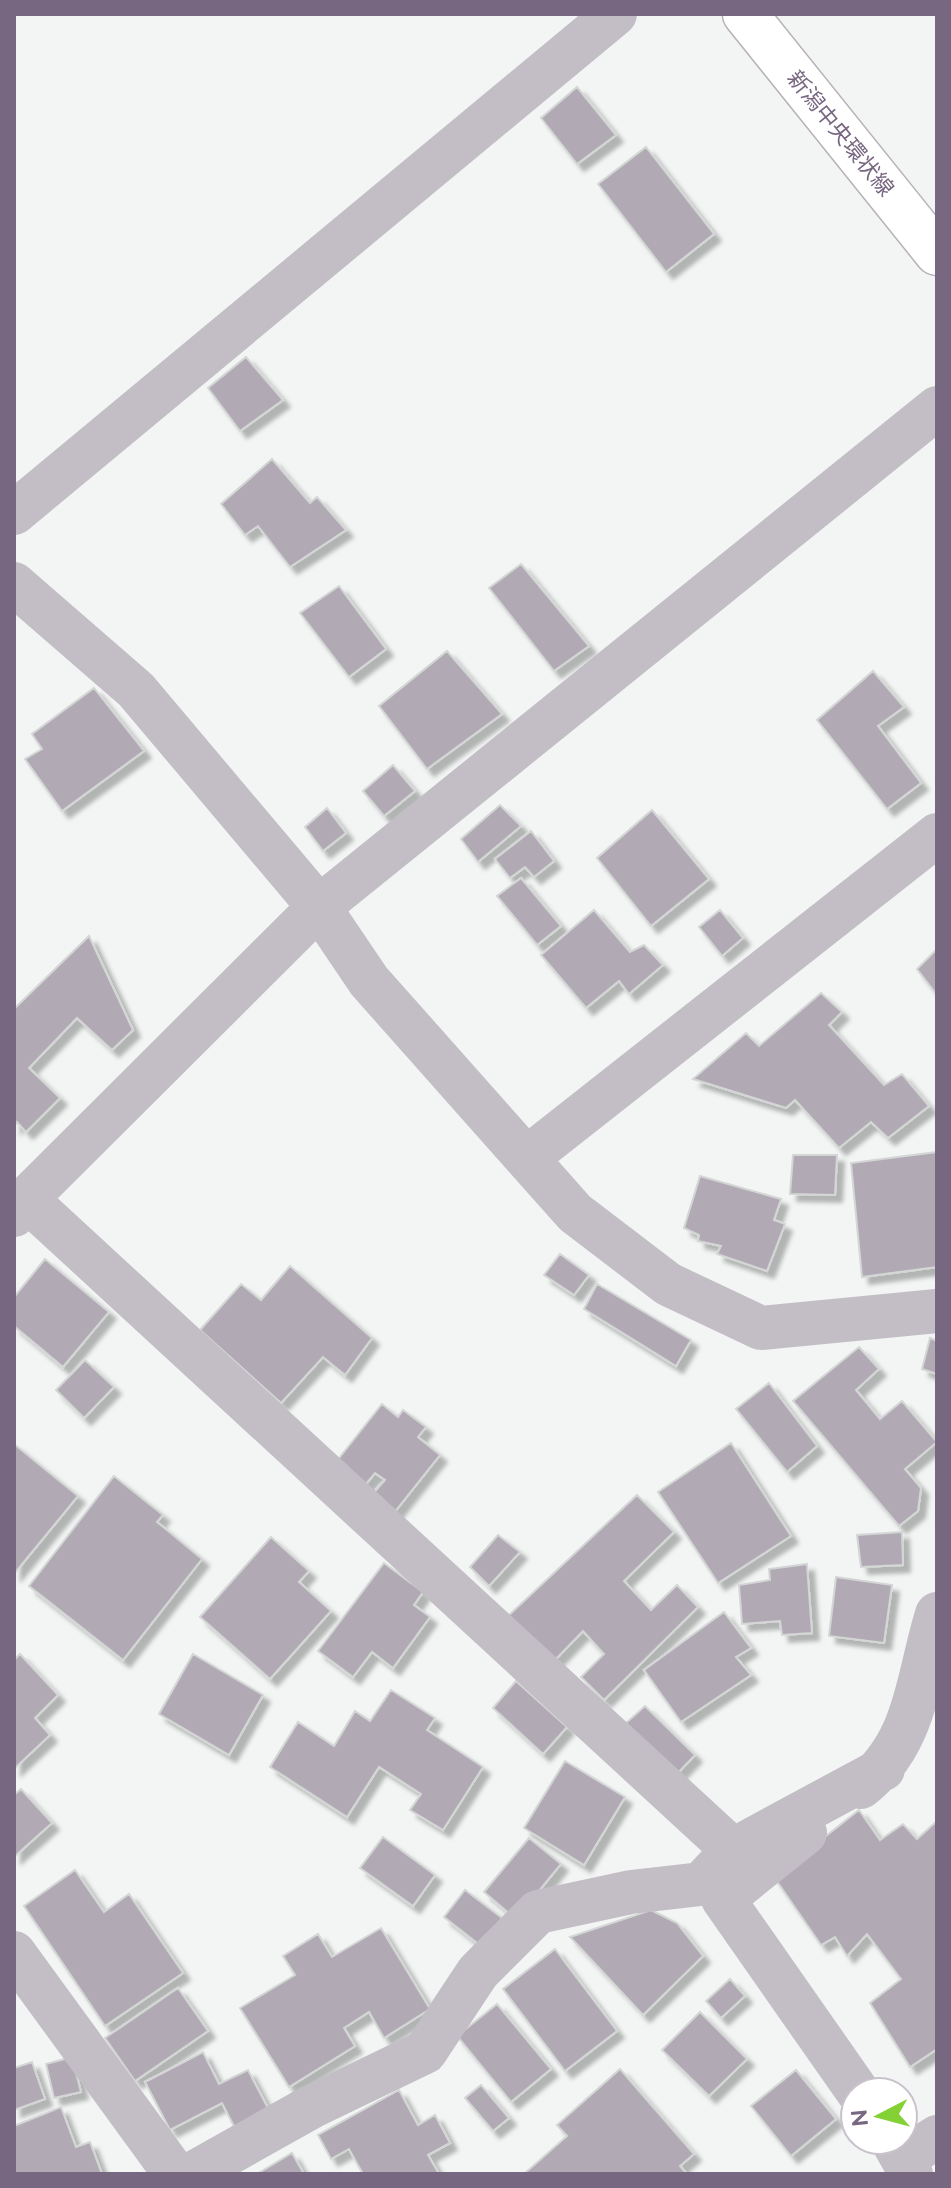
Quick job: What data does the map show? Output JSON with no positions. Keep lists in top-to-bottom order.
{
  "streets": {
    "main road": ["新潟中央環状線"]
  },
  "north": "left"
}
